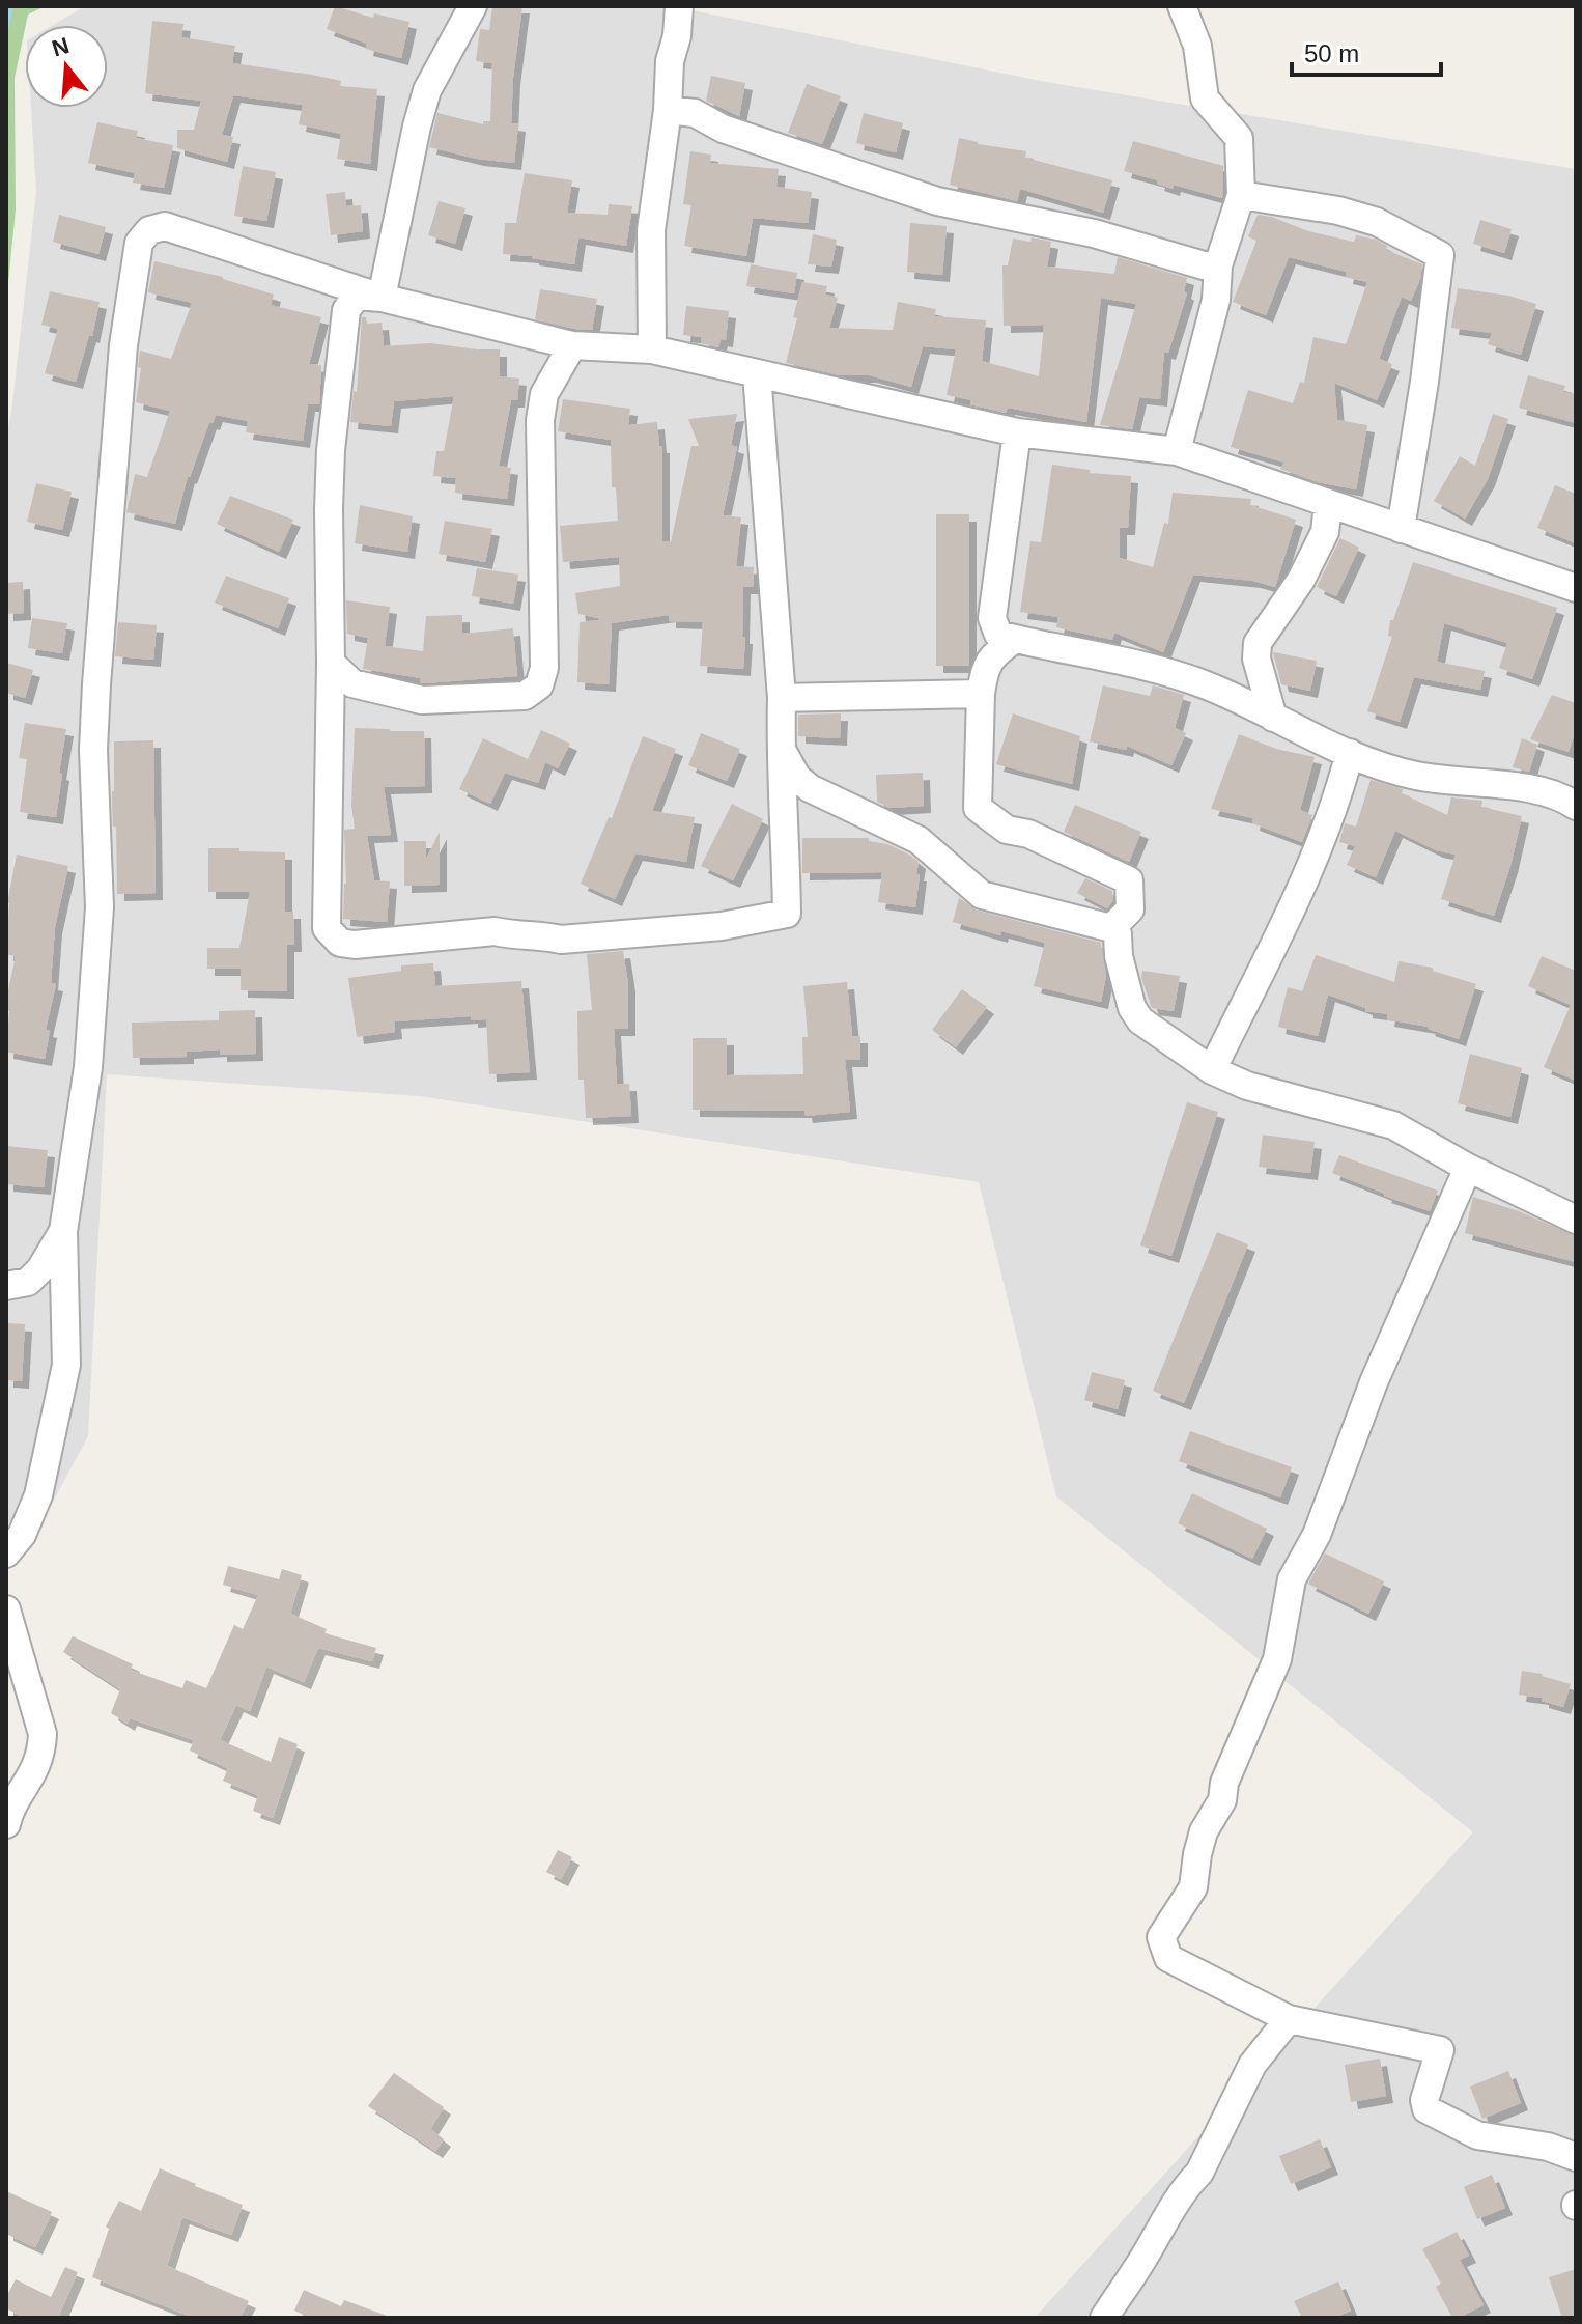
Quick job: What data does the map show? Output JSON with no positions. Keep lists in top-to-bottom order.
{
  "scale_bar": "50 m",
  "north": "top"
}
